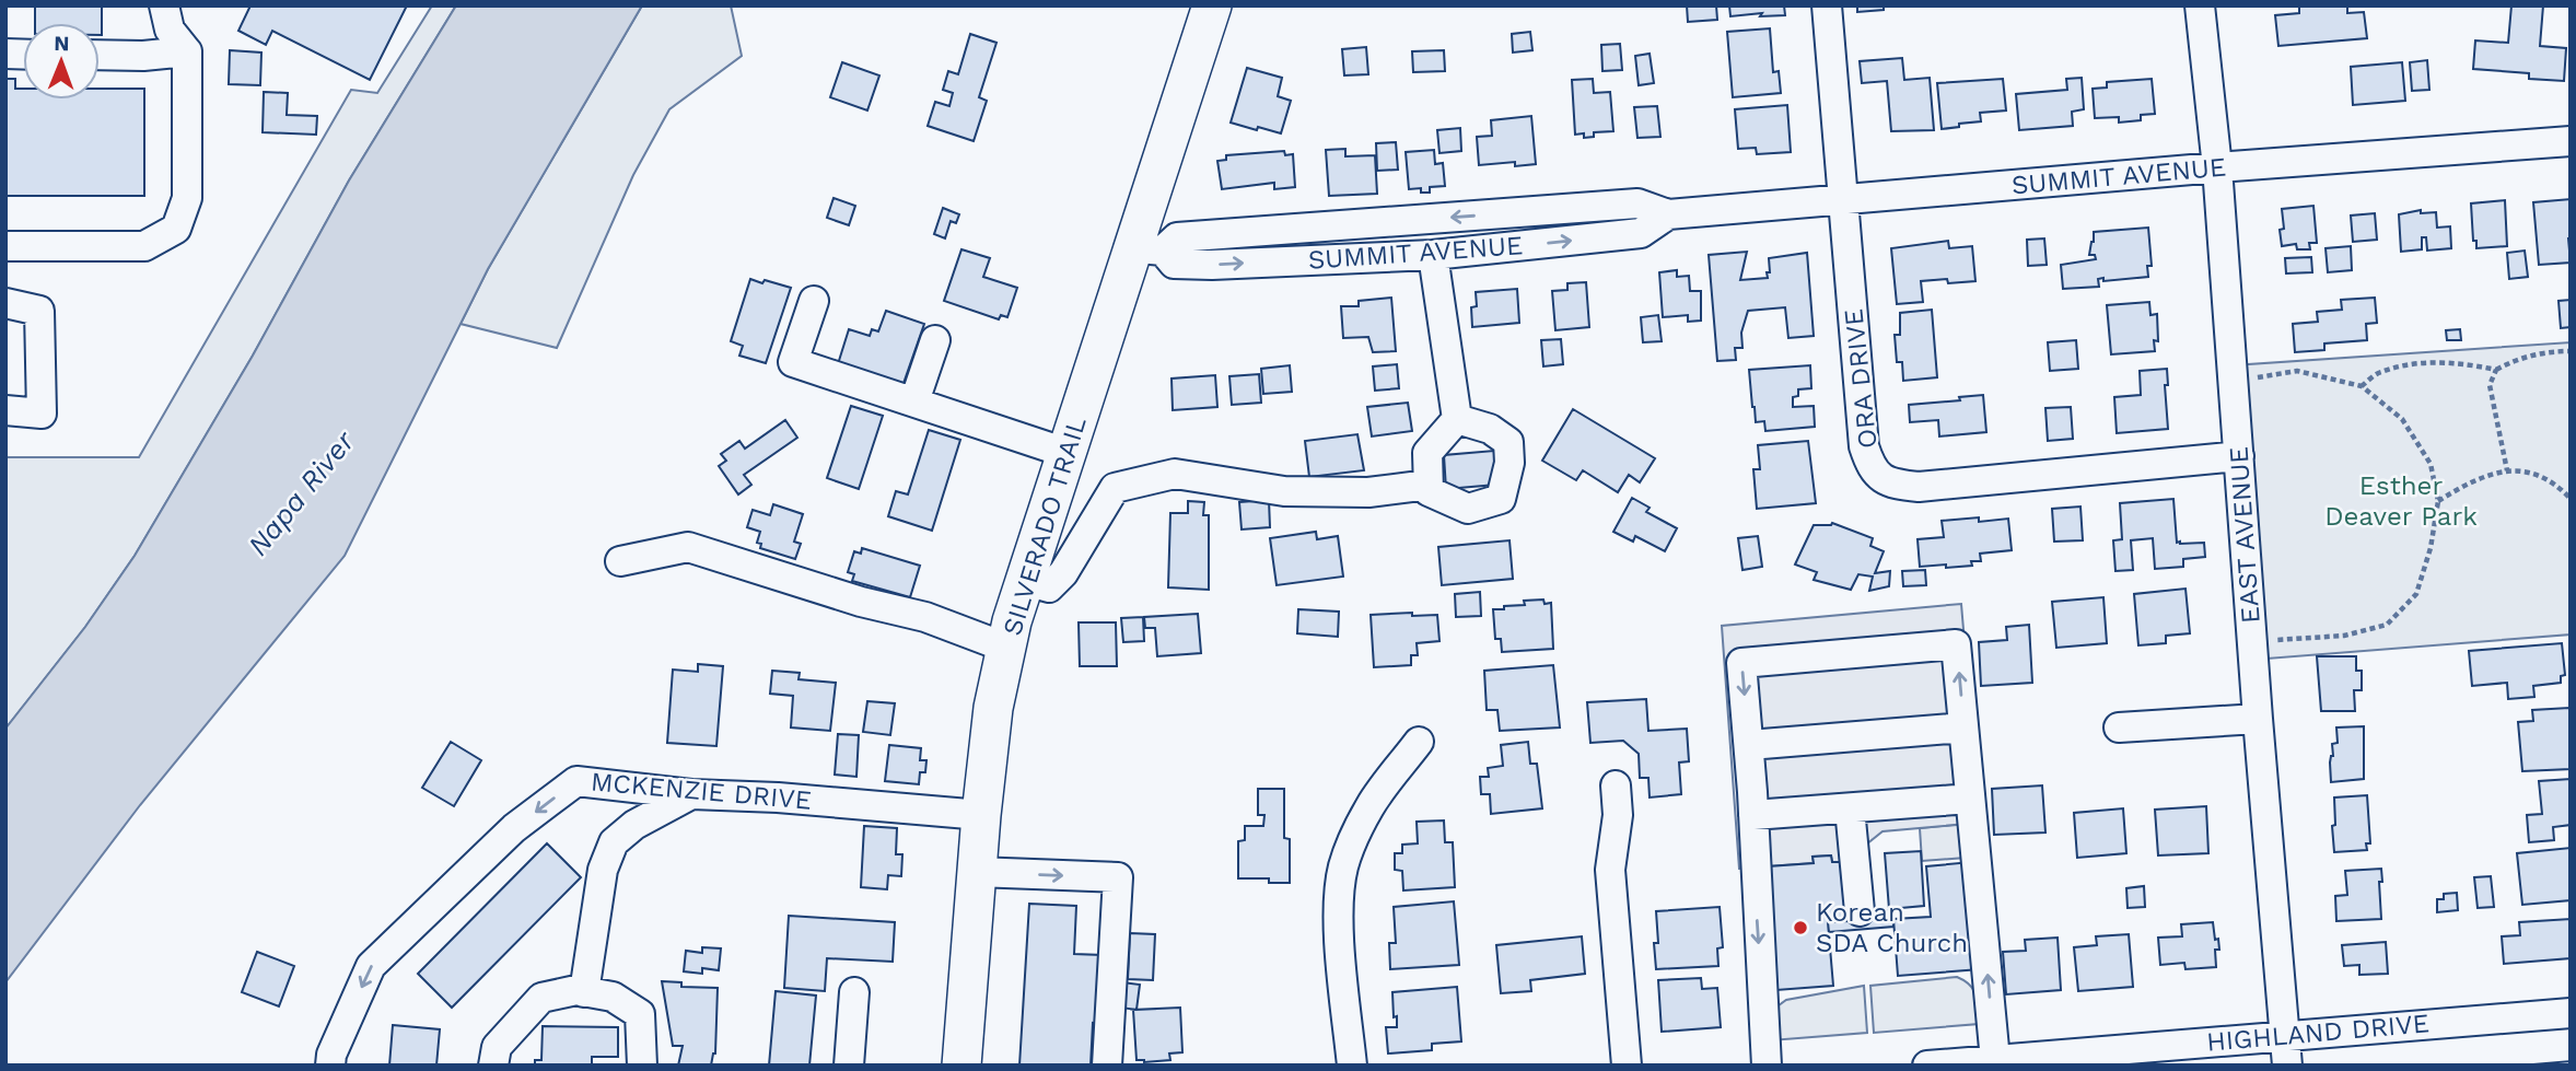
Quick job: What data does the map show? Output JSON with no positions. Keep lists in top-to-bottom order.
{
  "streets": {
    "main road": ["SILVERADO TRAIL"],
    "street": [
      "SUMMIT AVENUE",
      "ORA DRIVE",
      "EAST AVENUE",
      "MCKENZIE DRIVE",
      "HIGHLAND DRIVE"
    ]
  },
  "crossings": [
    ["SUMMIT AVENUE", "ORA DRIVE"],
    ["SUMMIT AVENUE", "SILVERADO TRAIL"],
    ["SUMMIT AVENUE", "EAST AVENUE"],
    ["ORA DRIVE", "EAST AVENUE"],
    ["SILVERADO TRAIL", "MCKENZIE DRIVE"],
    ["EAST AVENUE", "HIGHLAND DRIVE"]
  ],
  "one_way": ["MCKENZIE DRIVE"],
  "water": ["Napa River"],
  "parks": ["Esther Deaver Park"],
  "places": ["Korean SDA Church"],
  "north": "top"
}
